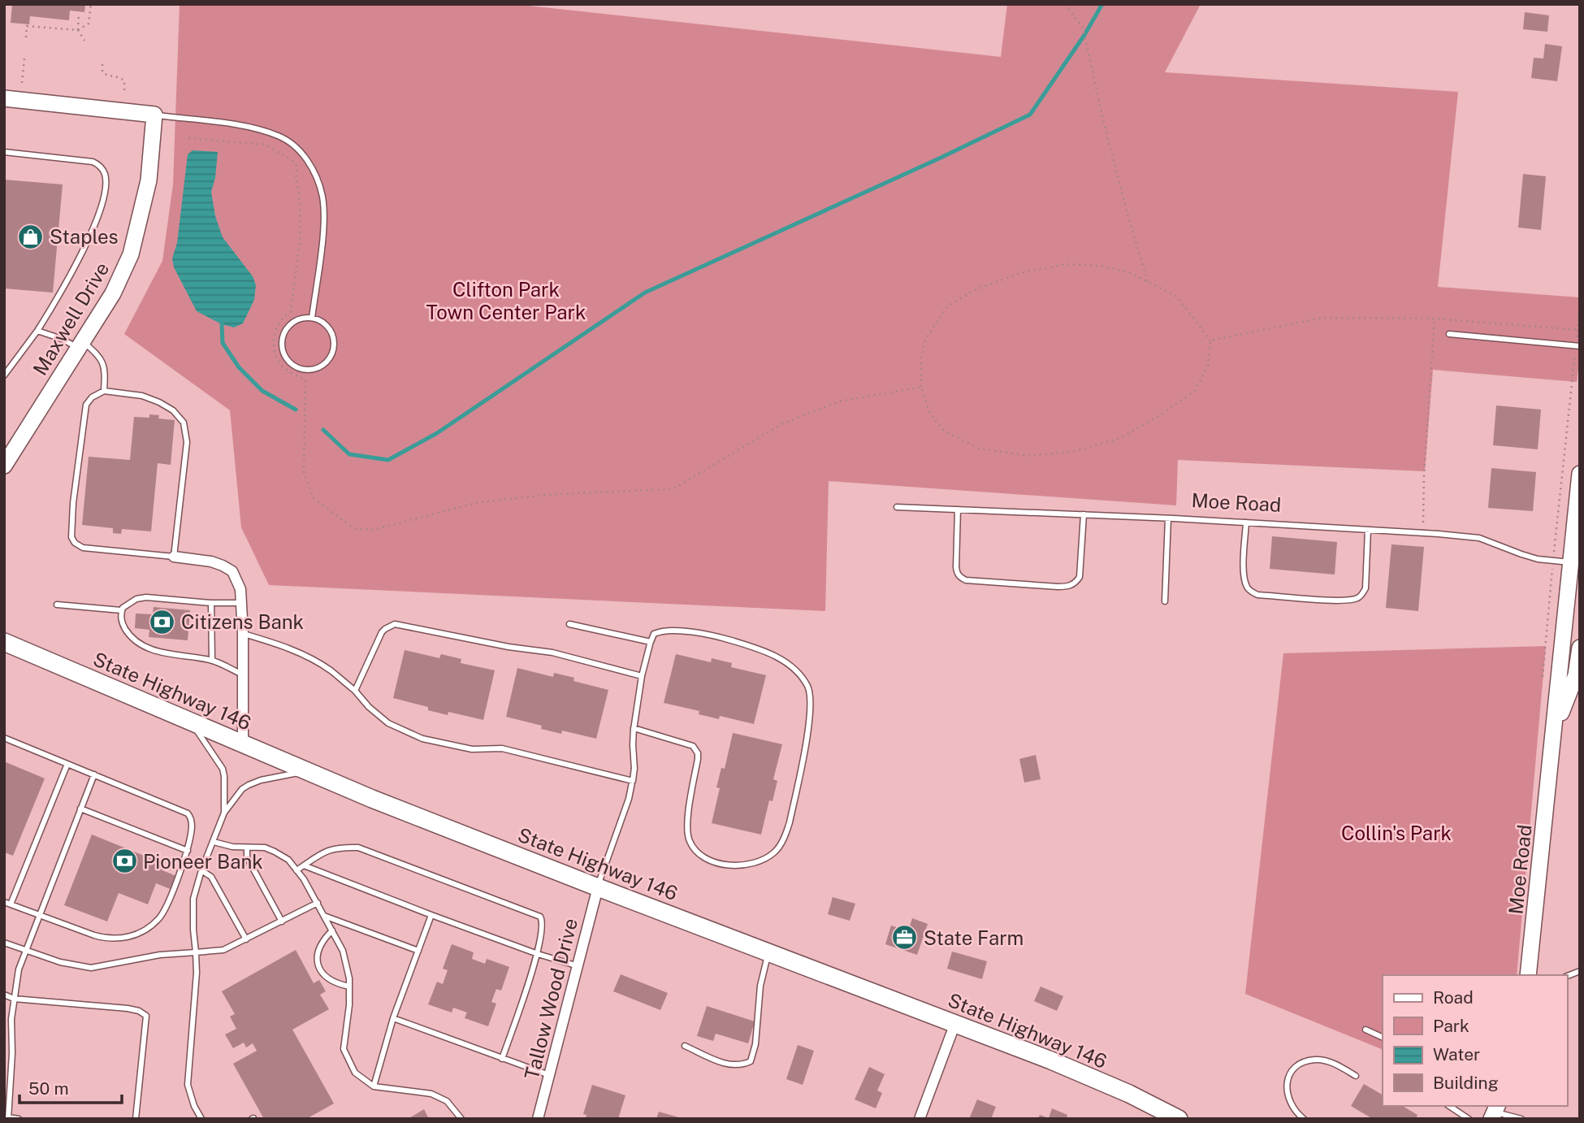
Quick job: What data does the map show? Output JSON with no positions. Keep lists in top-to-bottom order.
{
  "streets": {
    "main road": ["State Highway 146"],
    "street": ["Maxwell Drive", "Moe Road", "Tallow Wood Drive"]
  },
  "crossings": [
    ["State Highway 146", "Tallow Wood Drive"]
  ],
  "parks": ["Clifton Park Town Center Park", "Collin's Park"],
  "places": {
    "shop": ["Staples"],
    "bank": ["Citizens Bank", "Pioneer Bank"],
    "office": ["State Farm"]
  },
  "legend": [
    "Road",
    "Park",
    "Water",
    "Building"
  ],
  "scale_bar": "50 m"
}
